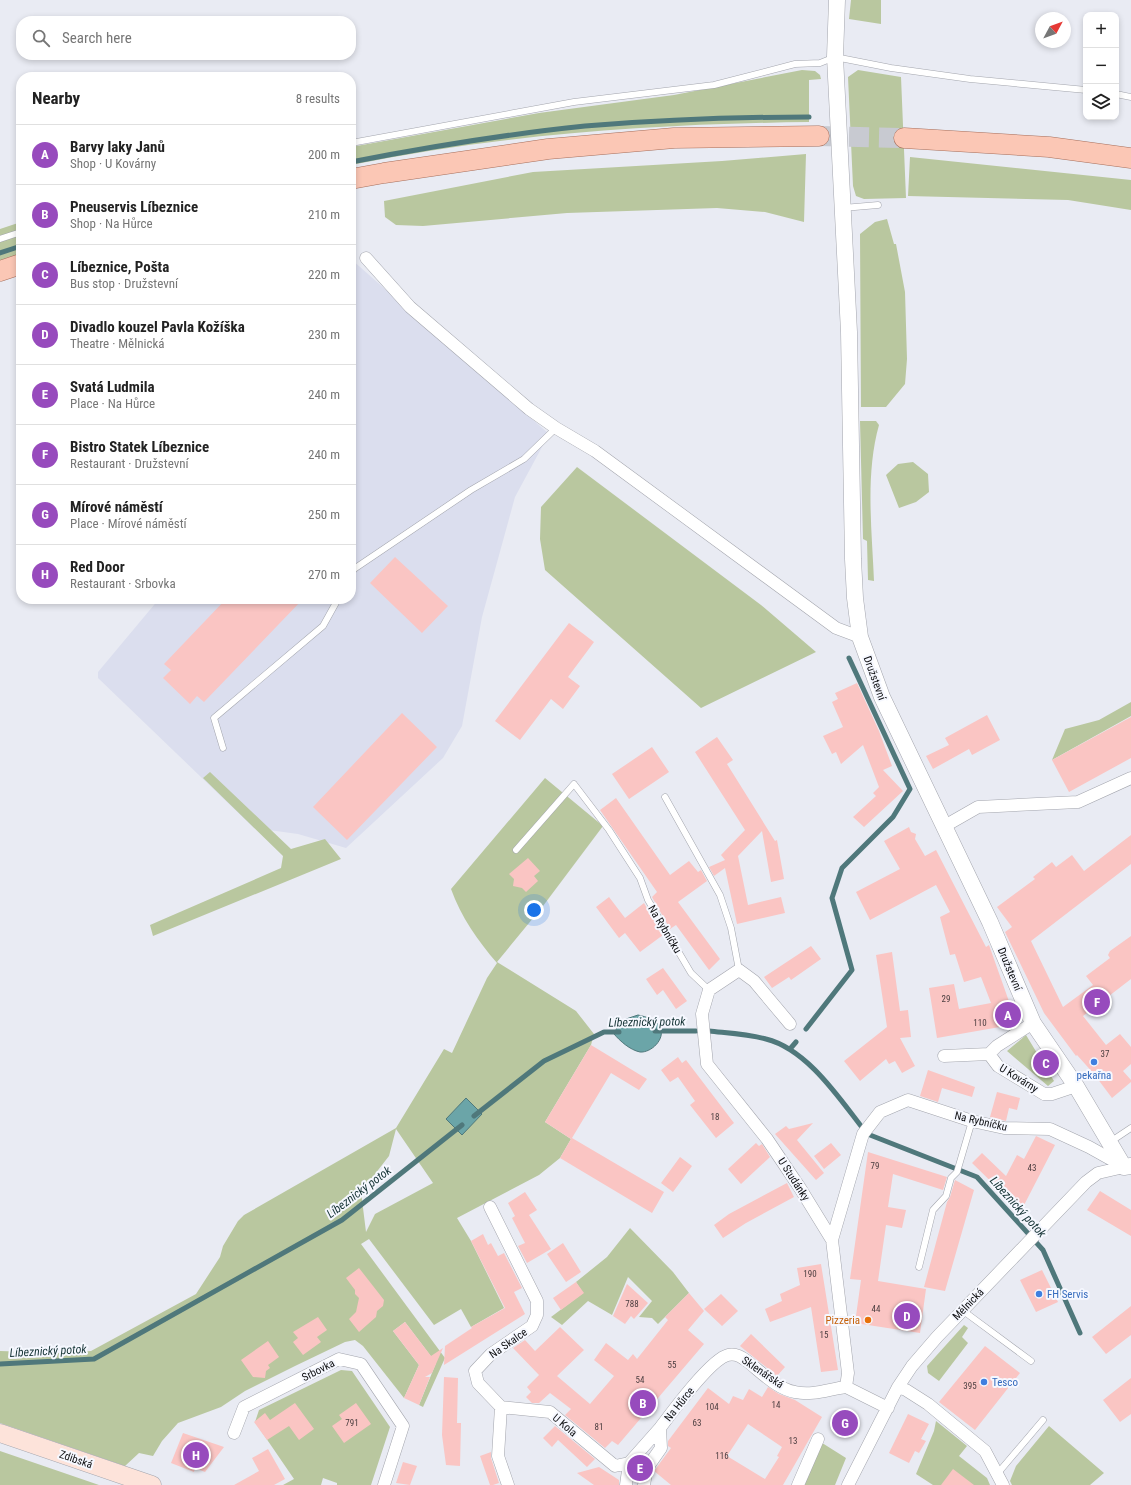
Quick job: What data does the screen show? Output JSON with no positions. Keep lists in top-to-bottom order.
{
  "streets": {
    "main road": ["Zdibská"],
    "street": [
      "Družstevní",
      "Na Rybníčku",
      "U Kovárny",
      "U Studánky",
      "Mělnická",
      "Na Skalce",
      "Srbovka",
      "Sklenářská",
      "Na Hůrce",
      "U Kola"
    ]
  },
  "crossings": [
    ["Družstevní", "Na Rybníčku"],
    ["Družstevní", "U Kovárny"],
    ["Družstevní", "Mělnická"],
    ["Na Rybníčku", "U Studánky"],
    ["Na Rybníčku", "Mělnická"],
    ["U Studánky", "Sklenářská"],
    ["Na Skalce", "U Kola"],
    ["Sklenářská", "Na Hůrce"]
  ],
  "water": ["Líbeznický potok"],
  "places": [
    "pekařna",
    "FH Servis",
    "Pizzeria",
    "Tesco"
  ],
  "house_numbers": [
    "29",
    "110",
    "37",
    "18",
    "79",
    "43",
    "190",
    "788",
    "44",
    "15",
    "55",
    "54",
    "395",
    "14",
    "104",
    "791",
    "63",
    "81",
    "13",
    "116"
  ],
  "north": "top right",
  "page": {
    "map_buttons": ["+", "−"],
    "search": "Search here",
    "heading": ["Nearby", "8 results"],
    "list": [
      {
        "mark": "A",
        "name": "Barvy laky Janů",
        "note": "Shop · U Kovárny",
        "value": "200 m"
      },
      {
        "mark": "B",
        "name": "Pneuservis Líbeznice",
        "note": "Shop · Na Hůrce",
        "value": "210 m"
      },
      {
        "mark": "C",
        "name": "Líbeznice, Pošta",
        "note": "Bus stop · Družstevní",
        "value": "220 m"
      },
      {
        "mark": "D",
        "name": "Divadlo kouzel Pavla Kožíška",
        "note": "Theatre · Mělnická",
        "value": "230 m"
      },
      {
        "mark": "E",
        "name": "Svatá Ludmila",
        "note": "Place · Na Hůrce",
        "value": "240 m"
      },
      {
        "mark": "F",
        "name": "Bistro Statek Líbeznice",
        "note": "Restaurant · Družstevní",
        "value": "240 m"
      },
      {
        "mark": "G",
        "name": "Mírové náměstí",
        "note": "Place · Mírové náměstí",
        "value": "250 m"
      },
      {
        "mark": "H",
        "name": "Red Door",
        "note": "Restaurant · Srbovka",
        "value": "270 m"
      }
    ],
    "pins": [
      "F",
      "A",
      "C",
      "D",
      "B",
      "G",
      "H",
      "E"
    ]
  }
}
